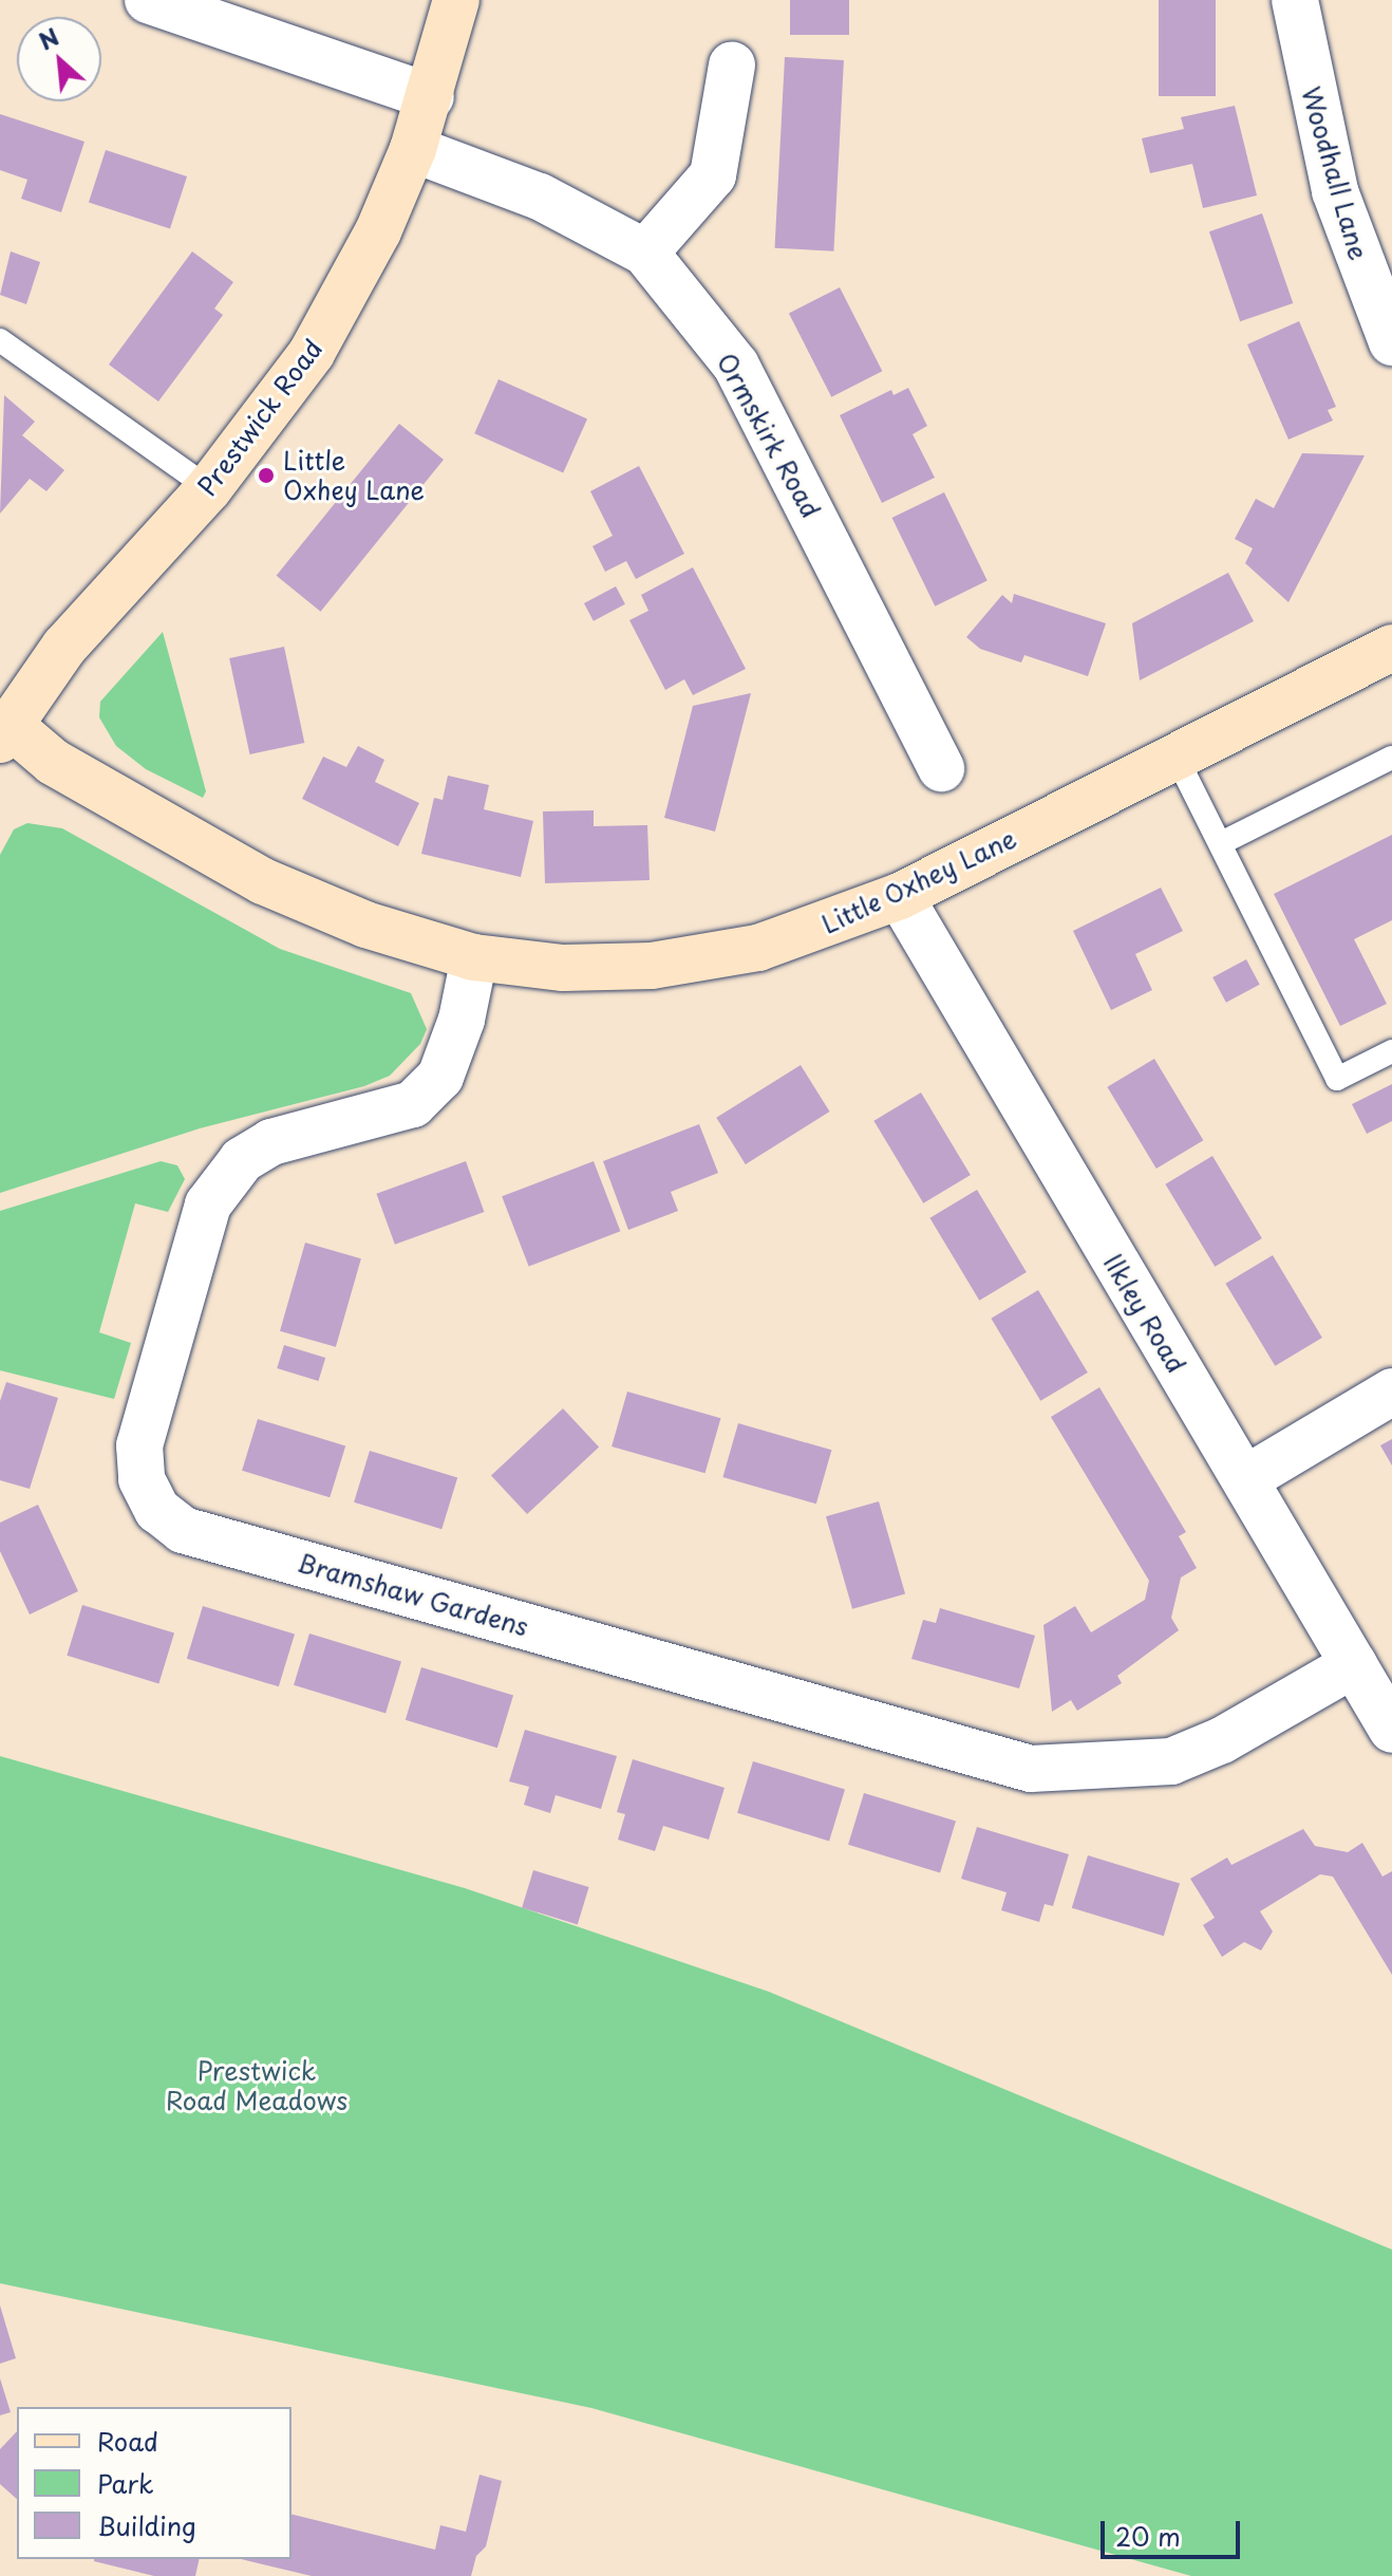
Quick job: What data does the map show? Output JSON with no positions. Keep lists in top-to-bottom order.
{
  "streets": {
    "main road": ["Prestwick Road", "Little Oxhey Lane"],
    "street": [
      "Woodhall Lane",
      "Ormskirk Road",
      "Ilkley Road",
      "Bramshaw Gardens"
    ]
  },
  "crossings": [
    ["Prestwick Road", "Ormskirk Road"],
    ["Prestwick Road", "Little Oxhey Lane"],
    ["Little Oxhey Lane", "Ilkley Road"],
    ["Little Oxhey Lane", "Bramshaw Gardens"],
    ["Ilkley Road", "Bramshaw Gardens"]
  ],
  "parks": ["Prestwick Road Meadows"],
  "places": ["Little Oxhey Lane"],
  "legend": ["Road", "Park", "Building"],
  "scale_bar": "20 m",
  "north": "top left"
}
